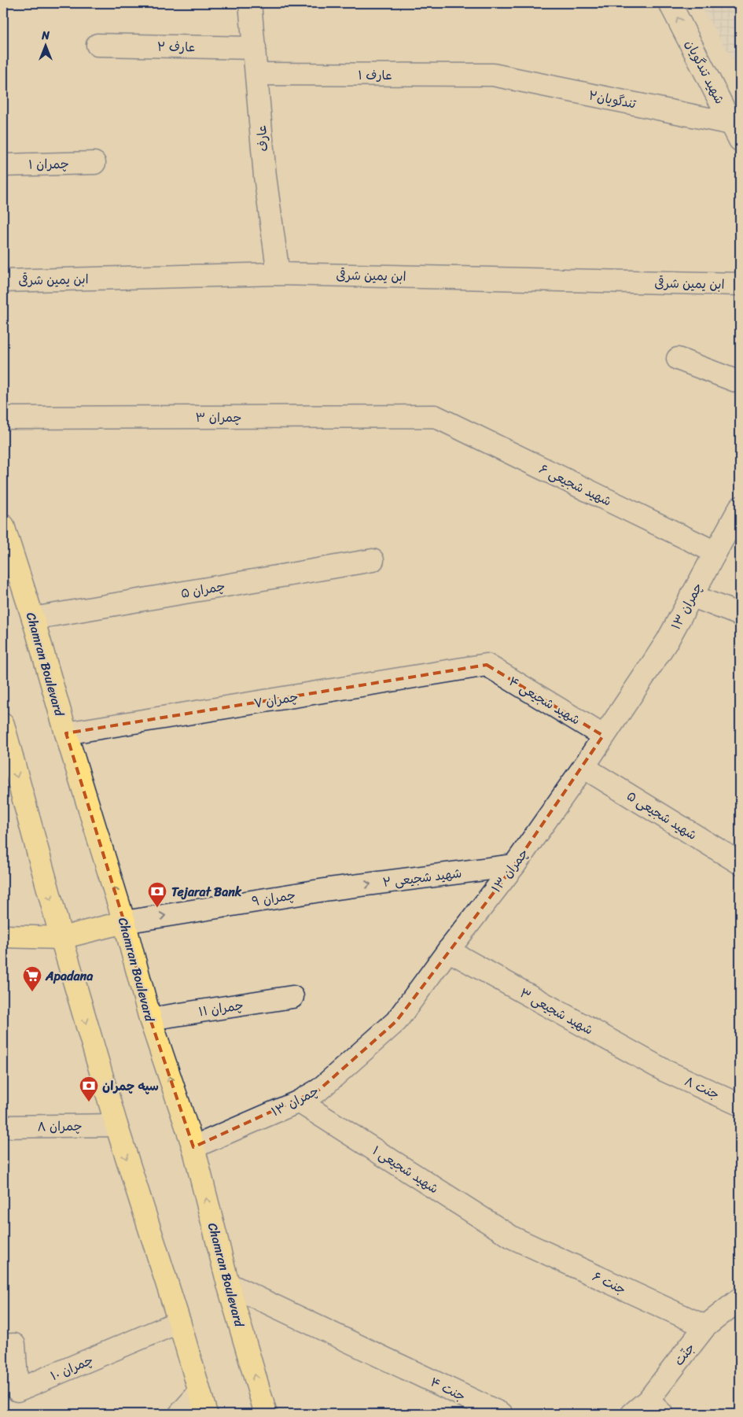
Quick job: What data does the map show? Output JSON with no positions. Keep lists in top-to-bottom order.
{
  "streets": {
    "main road": ["Chamran Boulevard"],
    "street": [
      "عارف ۲",
      "شهید تندگویان",
      "عارف ۱",
      "تندگویان۲",
      "عارف",
      "چمران ۱",
      "ابن یمین شرقی",
      "چمران ۳",
      "شهید شجیعی ۶",
      "چمران ۵",
      "چمران ۱۳",
      "چمران ۷",
      "شهید شجیعی ۴",
      "شهید شجیعی ۵",
      "شهید شجیعی ۲",
      "چمران ۹",
      "چمران ۱۱",
      "شهید شجیعی ۳",
      "جنت ۸",
      "چمران ۸",
      "شهید شجیعی ۱",
      "جنت ۶",
      "جنّت",
      "چمران ۱۰",
      "جنت ۴"
    ]
  },
  "crossings": [
    ["عارف ۲", "عارف"],
    ["شهید تندگویان", "تندگویان۲"],
    ["عارف ۱", "تندگویان۲"],
    ["عارف ۱", "عارف"],
    ["عارف", "ابن یمین شرقی"],
    ["چمران ۳", "شهید شجیعی ۶"],
    ["شهید شجیعی ۶", "چمران ۱۳"],
    ["چمران ۵", "Chamran Boulevard"],
    ["چمران ۱۳", "Chamran Boulevard"],
    ["چمران ۱۳", "شهید شجیعی ۴"],
    ["چمران ۱۳", "شهید شجیعی ۵"],
    ["چمران ۱۳", "شهید شجیعی ۲"],
    ["چمران ۱۳", "شهید شجیعی ۳"],
    ["چمران ۱۳", "شهید شجیعی ۱"],
    ["Chamran Boulevard", "چمران ۷"],
    ["Chamran Boulevard", "چمران ۹"],
    ["Chamran Boulevard", "چمران ۱۱"],
    ["Chamran Boulevard", "جنت ۴"],
    ["چمران ۷", "شهید شجیعی ۴"],
    ["شهید شجیعی ۲", "چمران ۹"],
    ["شهید شجیعی ۳", "جنت ۸"],
    ["شهید شجیعی ۱", "جنت ۶"],
    ["جنت ۶", "جنّت"]
  ],
  "one_way": ["شهید تندگویان", "شهید شجیعی ۲", "چمران ۹"],
  "places": {
    "bank": ["Tejarat Bank", "سپه چمران"],
    "supermarket": ["Apadana"]
  },
  "north": "top"
}
